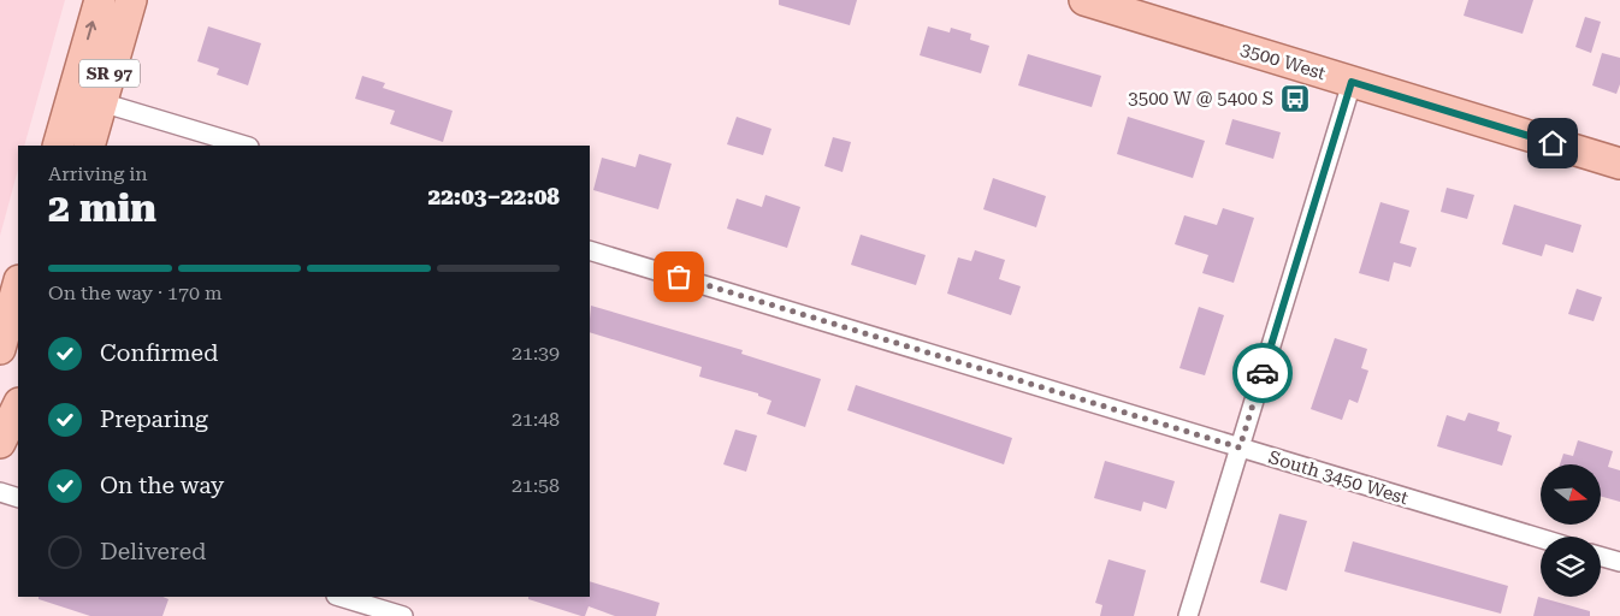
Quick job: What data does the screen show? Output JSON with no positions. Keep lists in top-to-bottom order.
{
  "streets": {
    "main road": ["3500 West", "SR 97"],
    "street": ["South 3450 West"]
  },
  "places": {
    "bus stop": ["3500 W @ 5400 S"]
  },
  "north": "right",
  "page": {
    "heading": ["2 min", "Arriving in", "22:03–22:08"],
    "bar": "On the way · 170 m",
    "list": [
      ["Confirmed", "21:39"],
      ["Preparing", "21:48"],
      ["On the way", "21:58"],
      "Delivered"
    ]
  }
}
